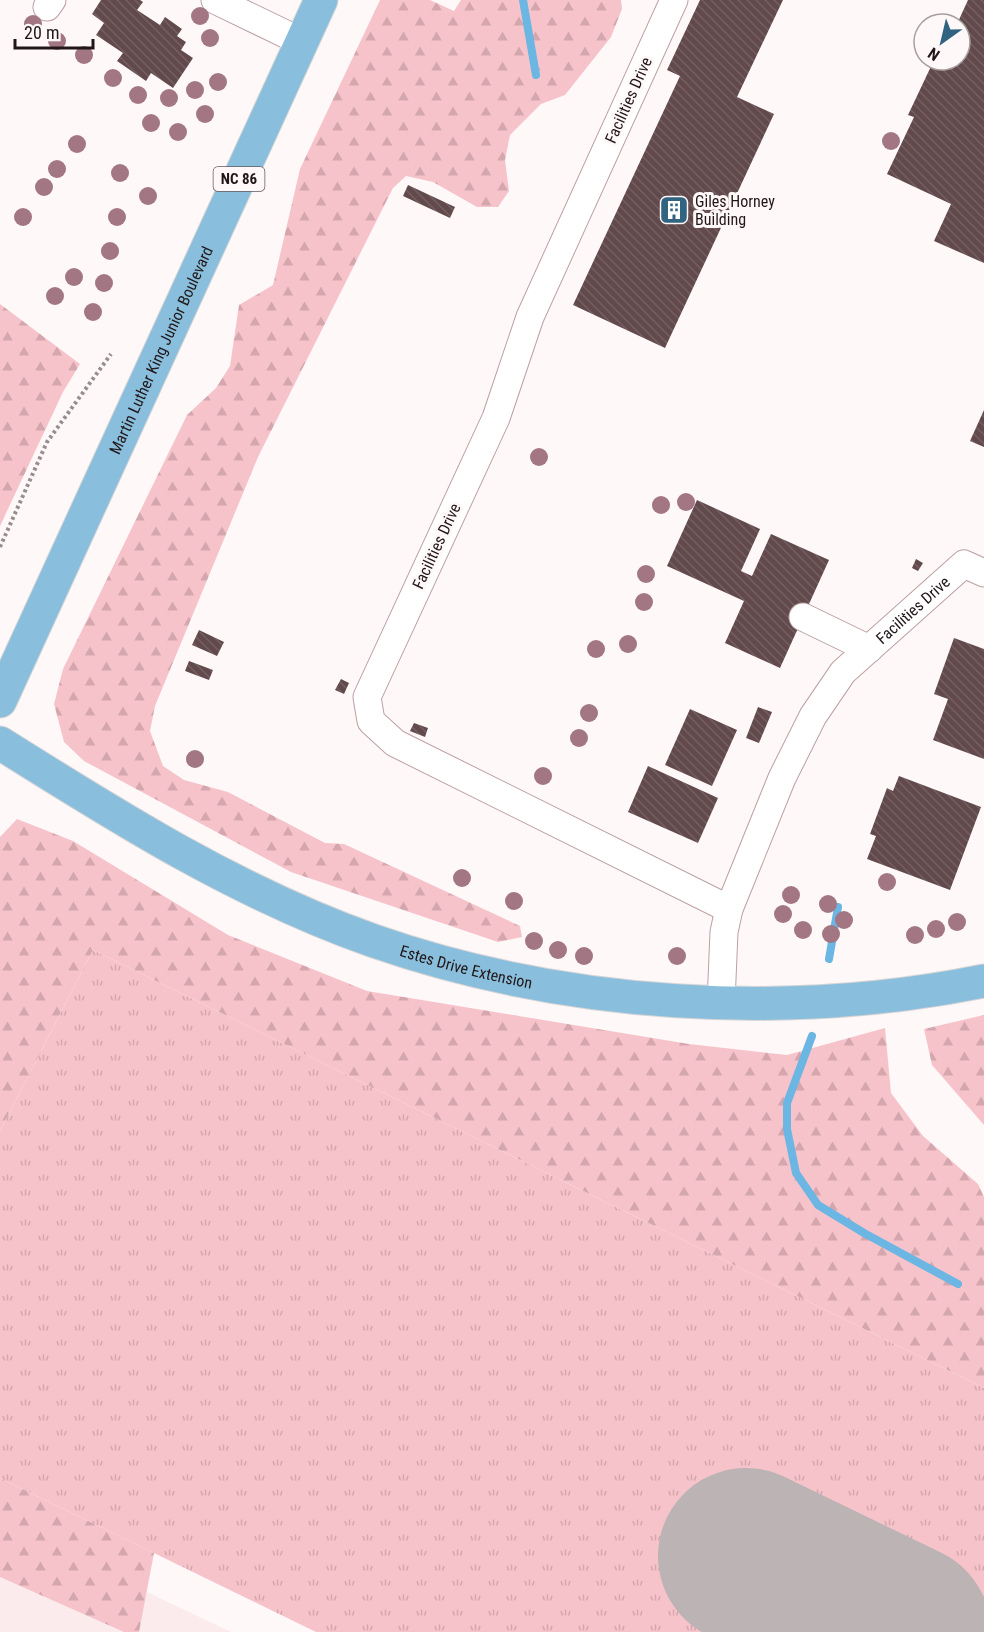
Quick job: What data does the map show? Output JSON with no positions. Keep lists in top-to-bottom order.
{
  "streets": {
    "main road": ["NC 86", "Martin Luther King Junior Boulevard", "Estes Drive Extension"],
    "lane": ["Facilities Drive"]
  },
  "crossings": [
    ["Facilities Drive", "Estes Drive Extension"]
  ],
  "places": {
    "building": ["Giles Horney Building"]
  },
  "scale_bar": "20 m",
  "north": "bottom left"
}
